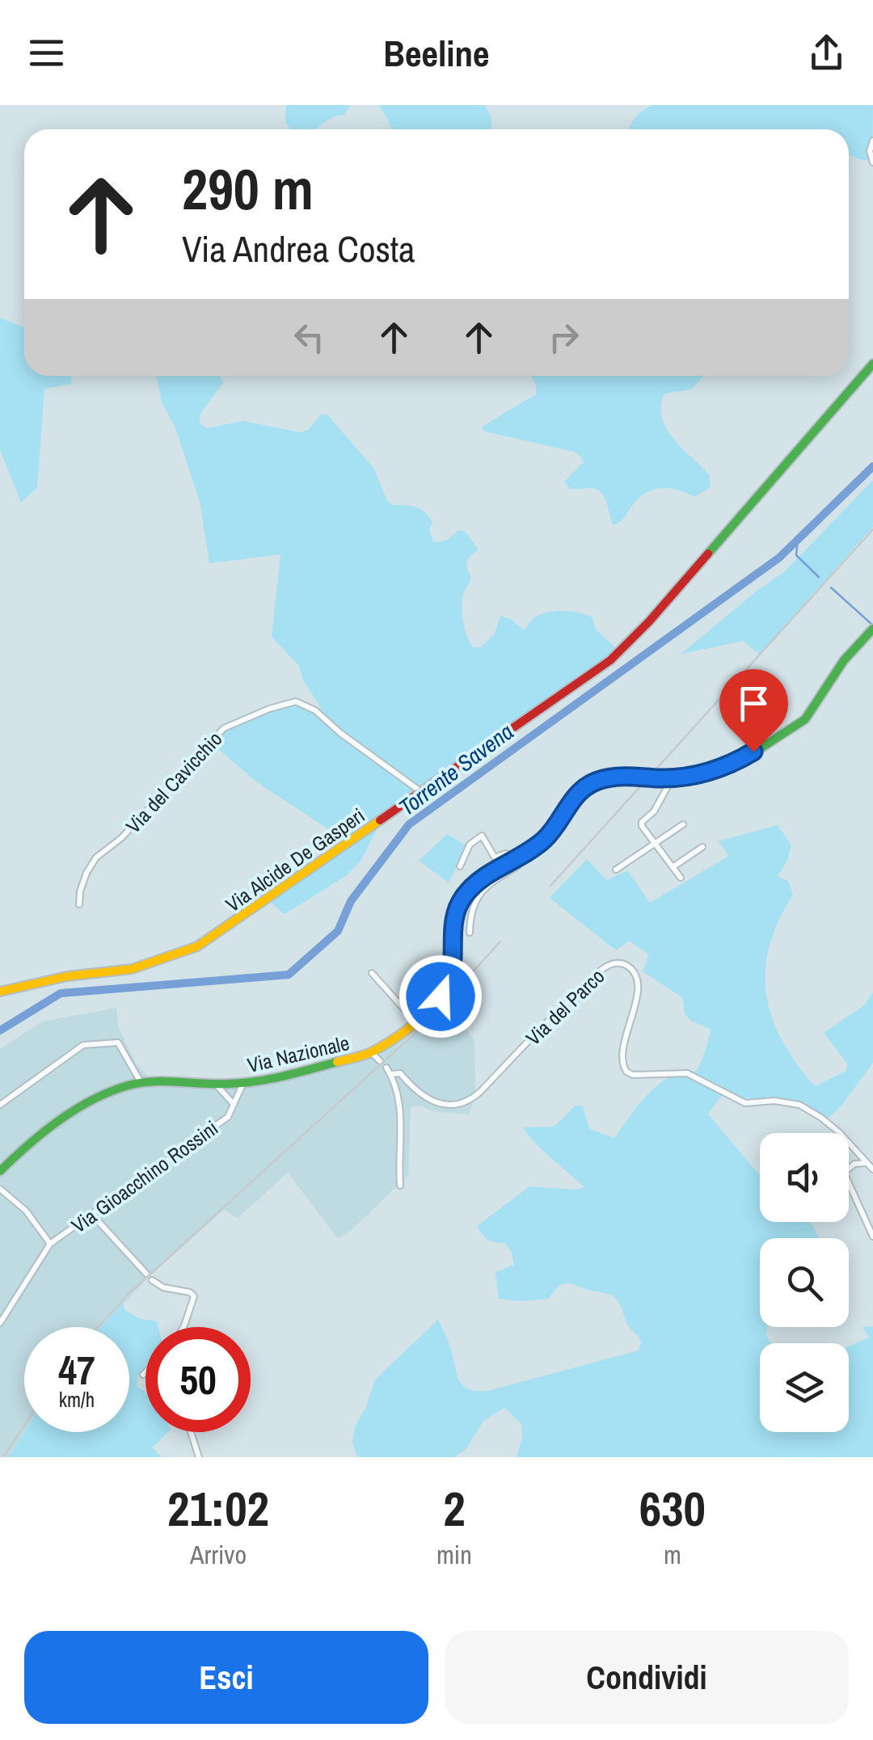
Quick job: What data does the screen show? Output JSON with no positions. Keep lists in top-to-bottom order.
{
  "streets": {
    "main road": ["Via Alcide De Gasperi", "Via Nazionale"],
    "street": ["Via del Cavicchio", "Via del Parco", "Via Gioacchino Rossini"]
  },
  "crossings": [
    ["Via del Cavicchio", "Via Alcide De Gasperi"],
    ["Via Nazionale", "Via Gioacchino Rossini"]
  ],
  "water": ["Torrente Savena"],
  "page": {
    "header": "Beeline",
    "turn": ["290 m", "Via Andrea Costa"],
    "speed": "47 km/h",
    "limit": "50",
    "eta": [
      "21:02",
      "Arrivo",
      "2",
      "min",
      "630",
      "m"
    ],
    "buttons": ["Esci", "Condividi"]
  }
}
